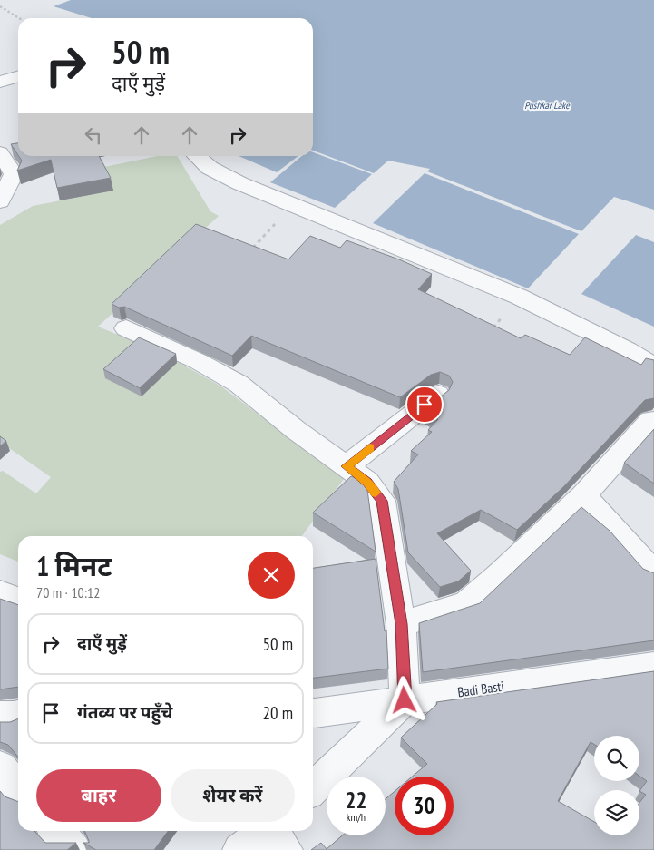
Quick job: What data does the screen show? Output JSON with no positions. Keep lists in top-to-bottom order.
{
  "streets": {
    "street": ["Badi Basti"]
  },
  "water": ["Pushkar Lake"],
  "page": {
    "turn": ["50 m", "दाएँ मुड़ें"],
    "heading": ["1 मिनट", "70 m · 10:12"],
    "list": [
      {
        "name": "दाएँ मुड़ें",
        "value": "50 m"
      },
      {
        "name": "गंतव्य पर पहुँचे",
        "value": "20 m"
      }
    ],
    "buttons": ["बाहर", "शेयर करें"],
    "speed": "22 km/h",
    "limit": "30"
  }
}
